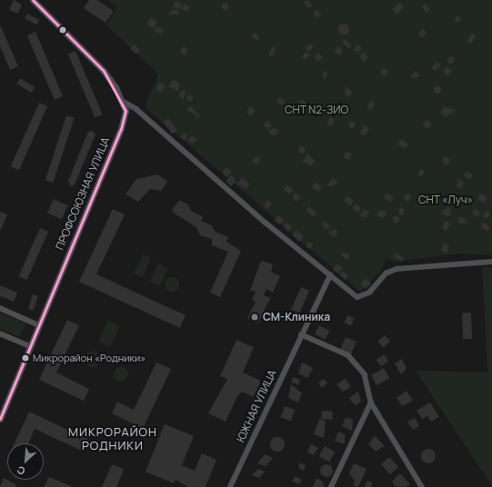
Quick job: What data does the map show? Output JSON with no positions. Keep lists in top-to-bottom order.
{
  "streets": {
    "main road": ["ПРОФСОЮЗНАЯ УЛИЦА"],
    "street": ["ЮЖНАЯ УЛИЦА"]
  },
  "districts": ["МИКРОРАЙОН РОДНИКИ"],
  "parks": ["СНТ N2-ЗИО", "СНТ «Луч»"],
  "places": ["СМ-Клиника", "Микрорайон «Родники»"],
  "north": "bottom left"
}
